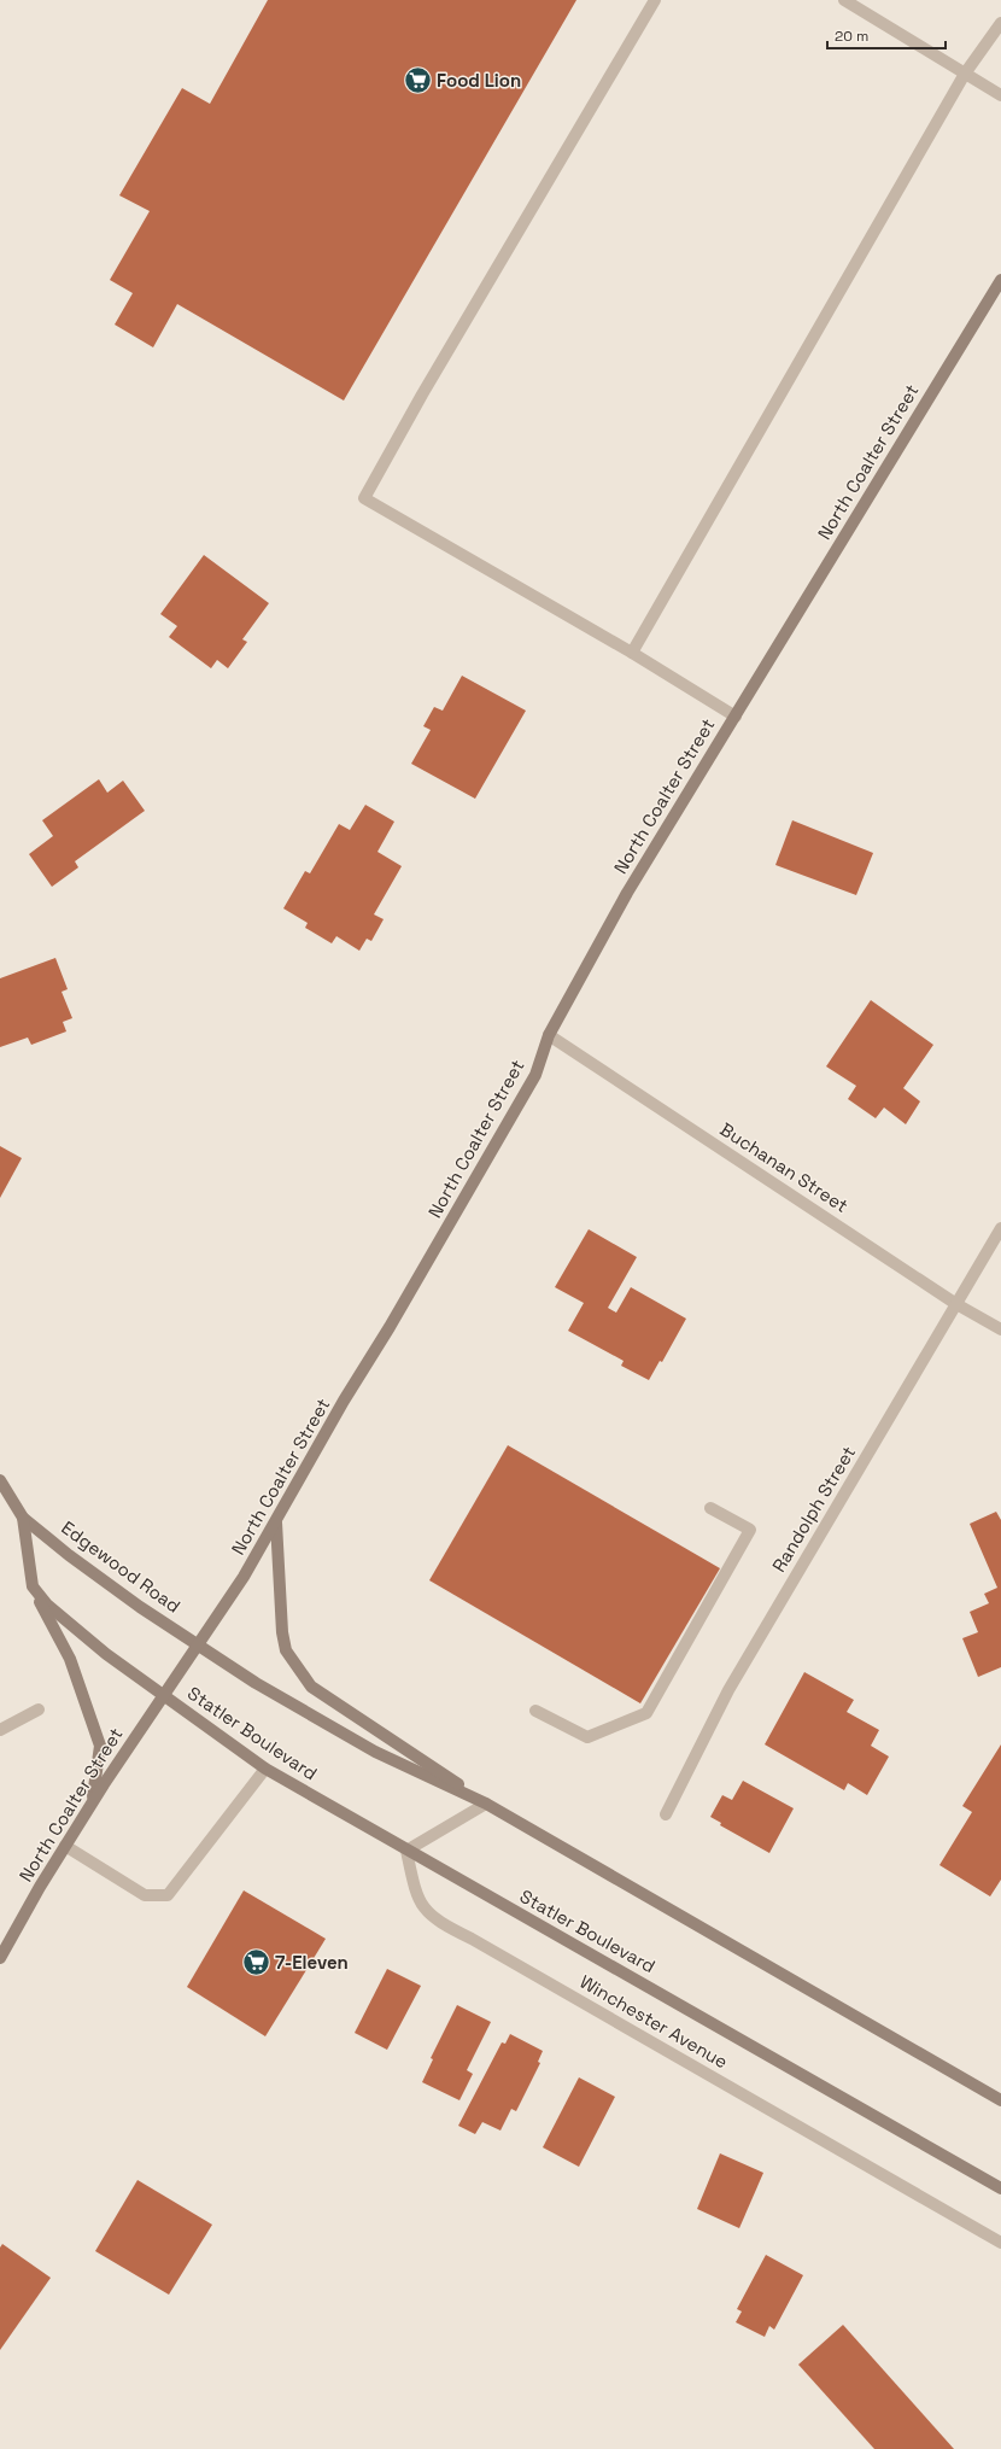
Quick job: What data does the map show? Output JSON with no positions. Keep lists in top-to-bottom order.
{
  "streets": {
    "main road": ["North Coalter Street", "Edgewood Road", "Statler Boulevard"],
    "street": ["Buchanan Street", "Randolph Street", "Winchester Avenue"]
  },
  "crossings": [
    ["North Coalter Street", "Buchanan Street"],
    ["North Coalter Street", "Edgewood Road"],
    ["North Coalter Street", "Statler Boulevard"],
    ["Buchanan Street", "Randolph Street"],
    ["Statler Boulevard", "Winchester Avenue"]
  ],
  "places": {
    "supermarket": ["Food Lion", "7-Eleven"]
  },
  "scale_bar": "20 m"
}
